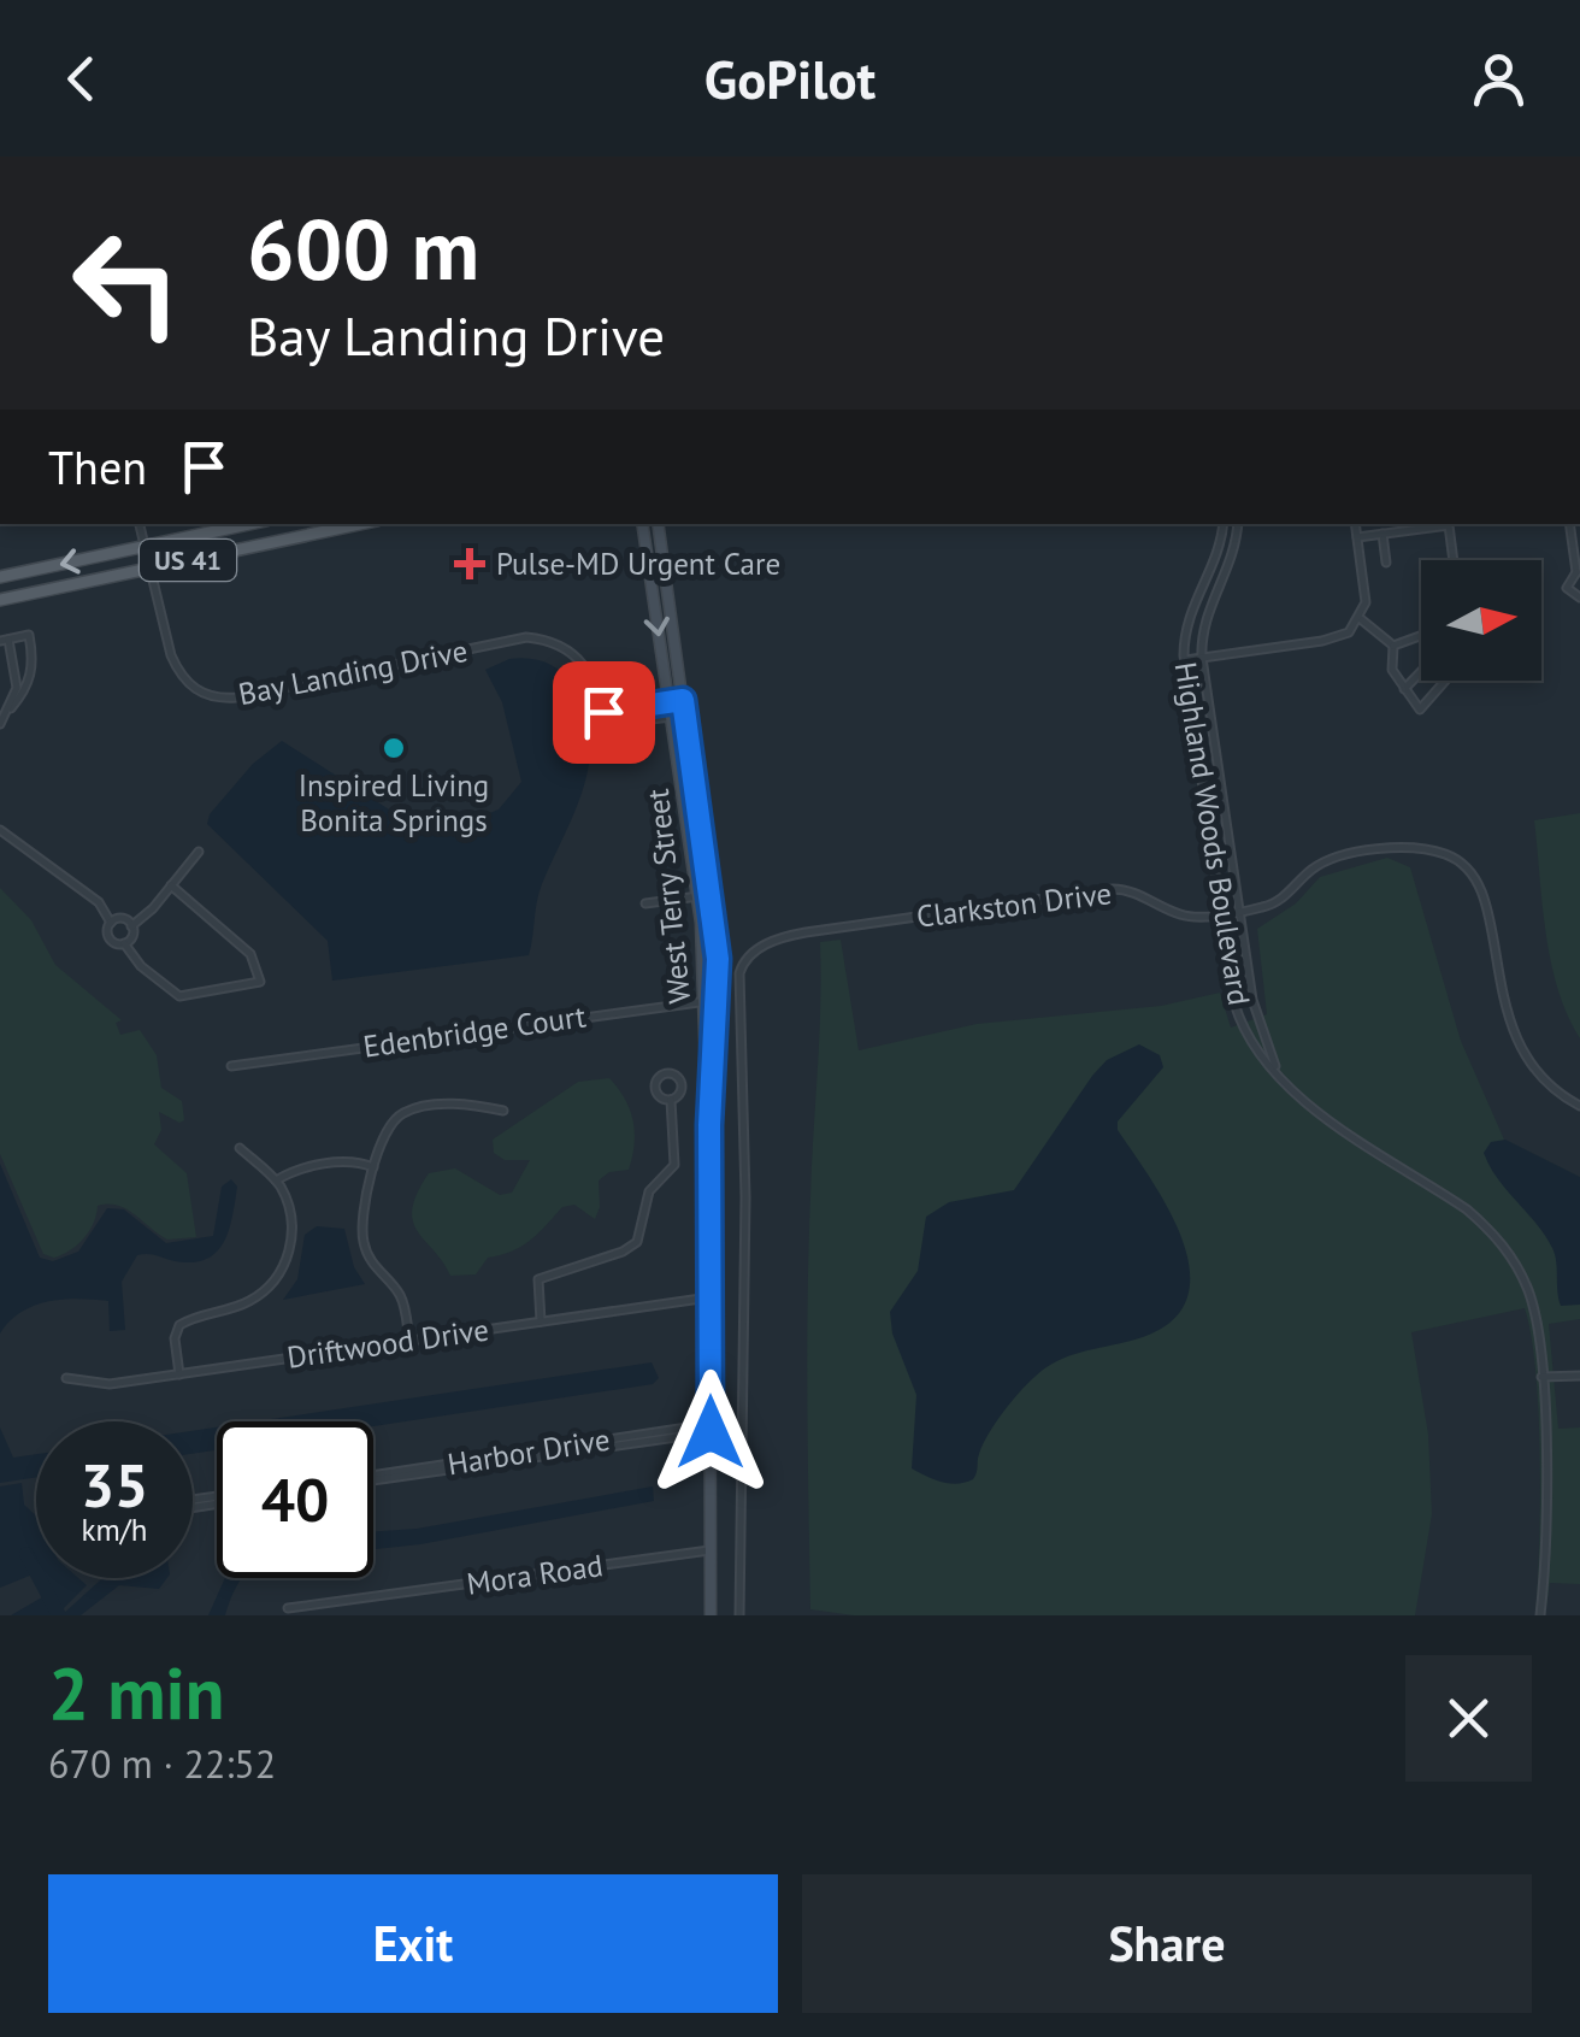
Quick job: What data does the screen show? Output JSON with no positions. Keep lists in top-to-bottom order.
{
  "streets": {
    "main road": ["US 41"],
    "street": [
      "Bay Landing Drive",
      "Highland Woods Boulevard",
      "West Terry Street",
      "Clarkston Drive",
      "Edenbridge Court",
      "Driftwood Drive",
      "Harbor Drive",
      "Mora Road"
    ]
  },
  "crossings": [
    ["US 41", "Bay Landing Drive"],
    ["Bay Landing Drive", "West Terry Street"],
    ["Highland Woods Boulevard", "Clarkston Drive"],
    ["West Terry Street", "Edenbridge Court"],
    ["West Terry Street", "Driftwood Drive"],
    ["West Terry Street", "Harbor Drive"],
    ["West Terry Street", "Mora Road"]
  ],
  "places": {
    "health": ["Pulse-MD Urgent Care"],
    "other": ["Inspired Living Bonita Springs"]
  },
  "north": "right",
  "page": {
    "header": "GoPilot",
    "turn": ["600 m", "Bay Landing Drive"],
    "then": "Then",
    "speed": "35 km/h",
    "limit": "40",
    "heading": ["2 min", "670 m · 22:52"],
    "buttons": ["Exit", "Share"]
  }
}
